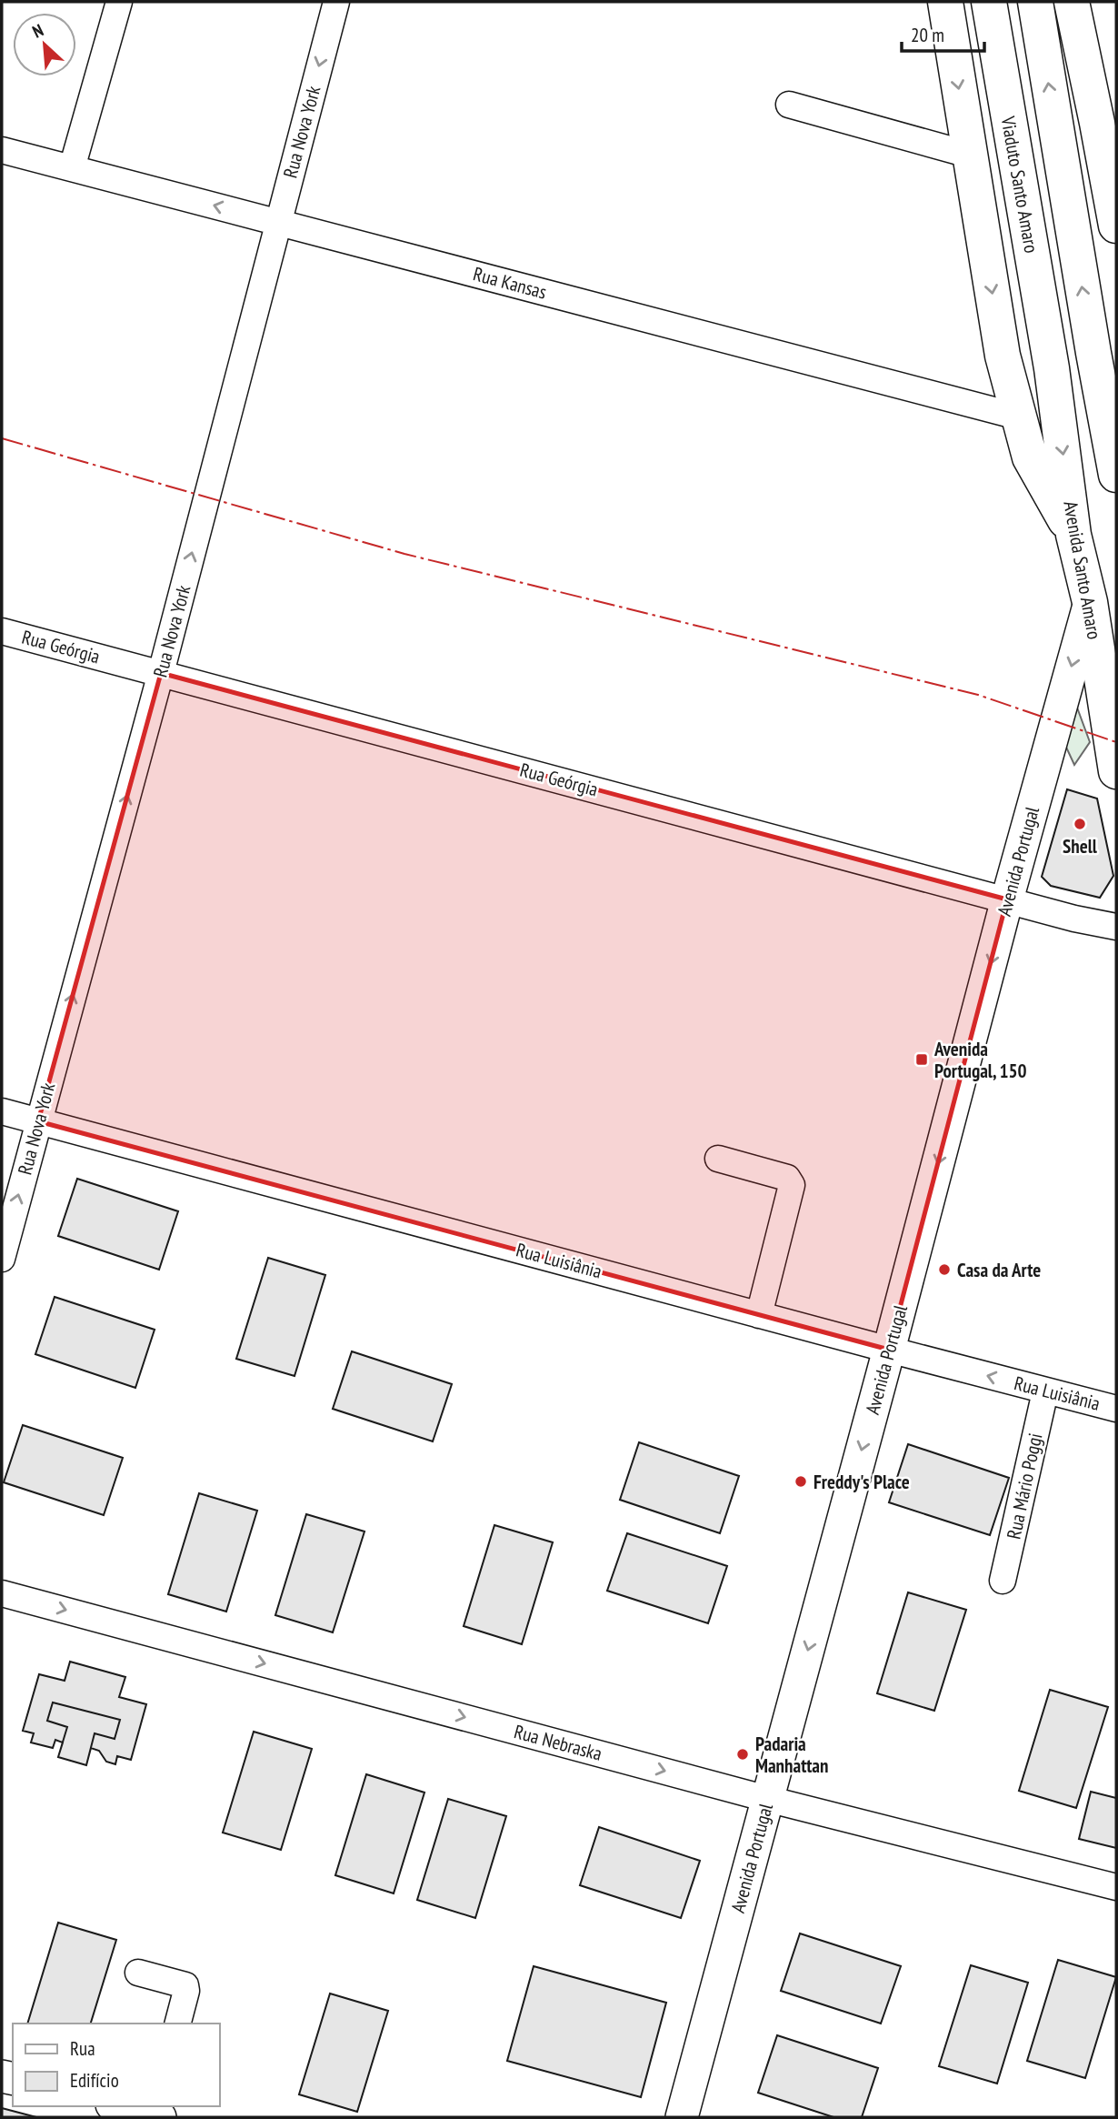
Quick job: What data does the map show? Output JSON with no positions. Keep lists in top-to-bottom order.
{
  "streets": {
    "main road": ["Viaduto Santo Amaro", "Avenida Santo Amaro"],
    "street": [
      "Rua Nova York",
      "Rua Kansas",
      "Rua Geórgia",
      "Avenida Portugal",
      "Rua Luisiânia",
      "Rua Mário Poggi",
      "Rua Nebraska"
    ]
  },
  "crossings": [
    ["Rua Nova York", "Rua Kansas"],
    ["Rua Nova York", "Rua Geórgia"],
    ["Rua Nova York", "Rua Luisiânia"],
    ["Viaduto Santo Amaro", "Avenida Santo Amaro"],
    ["Avenida Santo Amaro", "Avenida Portugal"],
    ["Rua Geórgia", "Avenida Portugal"],
    ["Avenida Portugal", "Rua Luisiânia"],
    ["Avenida Portugal", "Rua Nebraska"],
    ["Rua Luisiânia", "Rua Mário Poggi"]
  ],
  "one_way": ["Avenida Portugal", "Rua Nebraska"],
  "places": {
    "other": [
      "Shell",
      "Casa da Arte",
      "Freddy's Place",
      "Padaria Manhattan"
    ],
    "transit": ["Avenida Portugal, 150"]
  },
  "legend": ["Rua", "Edifício"],
  "scale_bar": "20 m",
  "north": "top left"
}
